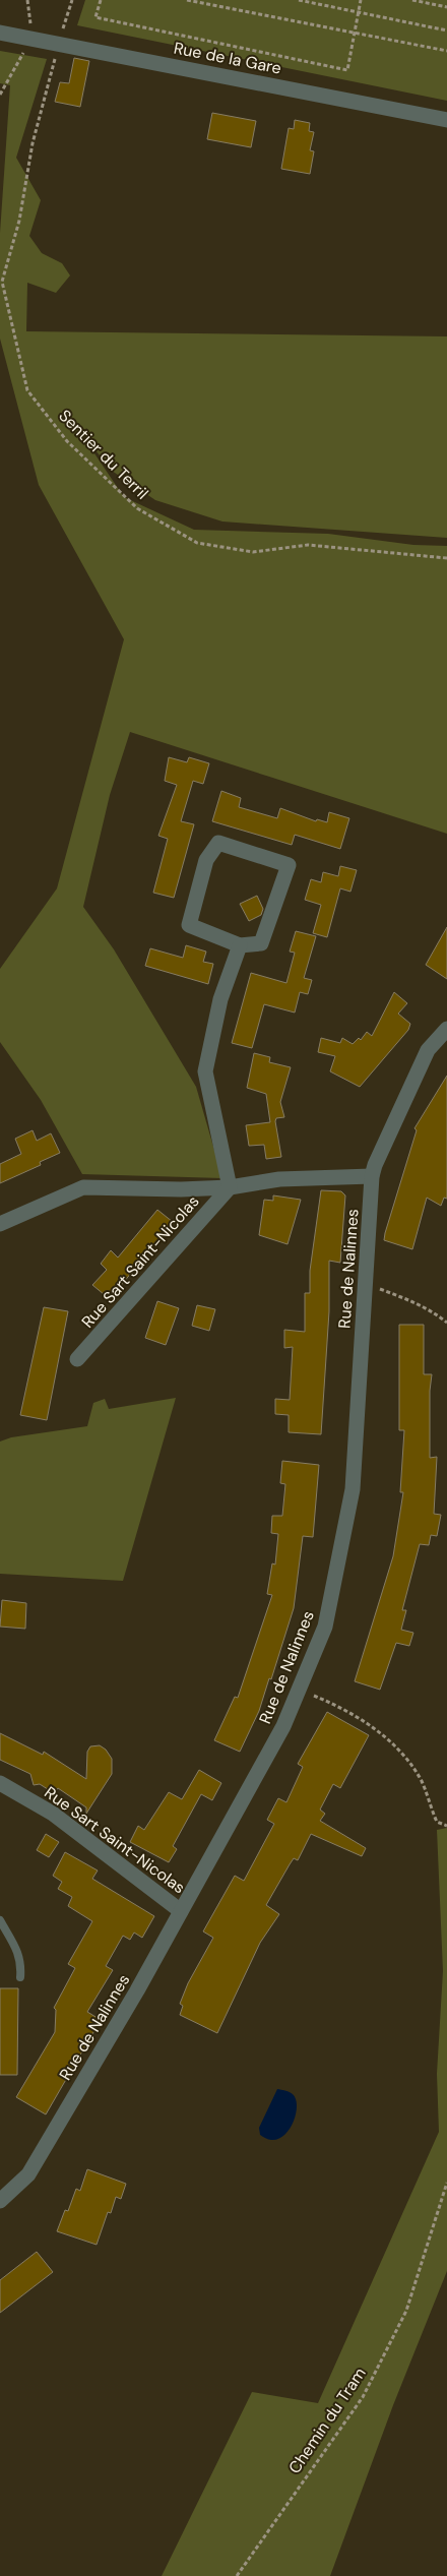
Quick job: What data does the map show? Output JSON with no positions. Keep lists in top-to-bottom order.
{
  "streets": {
    "street": ["Rue de la Gare", "Rue Sart Saint-Nicolas", "Rue de Nalinnes"],
    "path": ["Sentier du Terril", "Chemin du Tram"]
  },
  "crossings": [
    ["Rue de la Gare", "Sentier du Terril"],
    ["Rue Sart Saint-Nicolas", "Rue de Nalinnes"]
  ]
}
